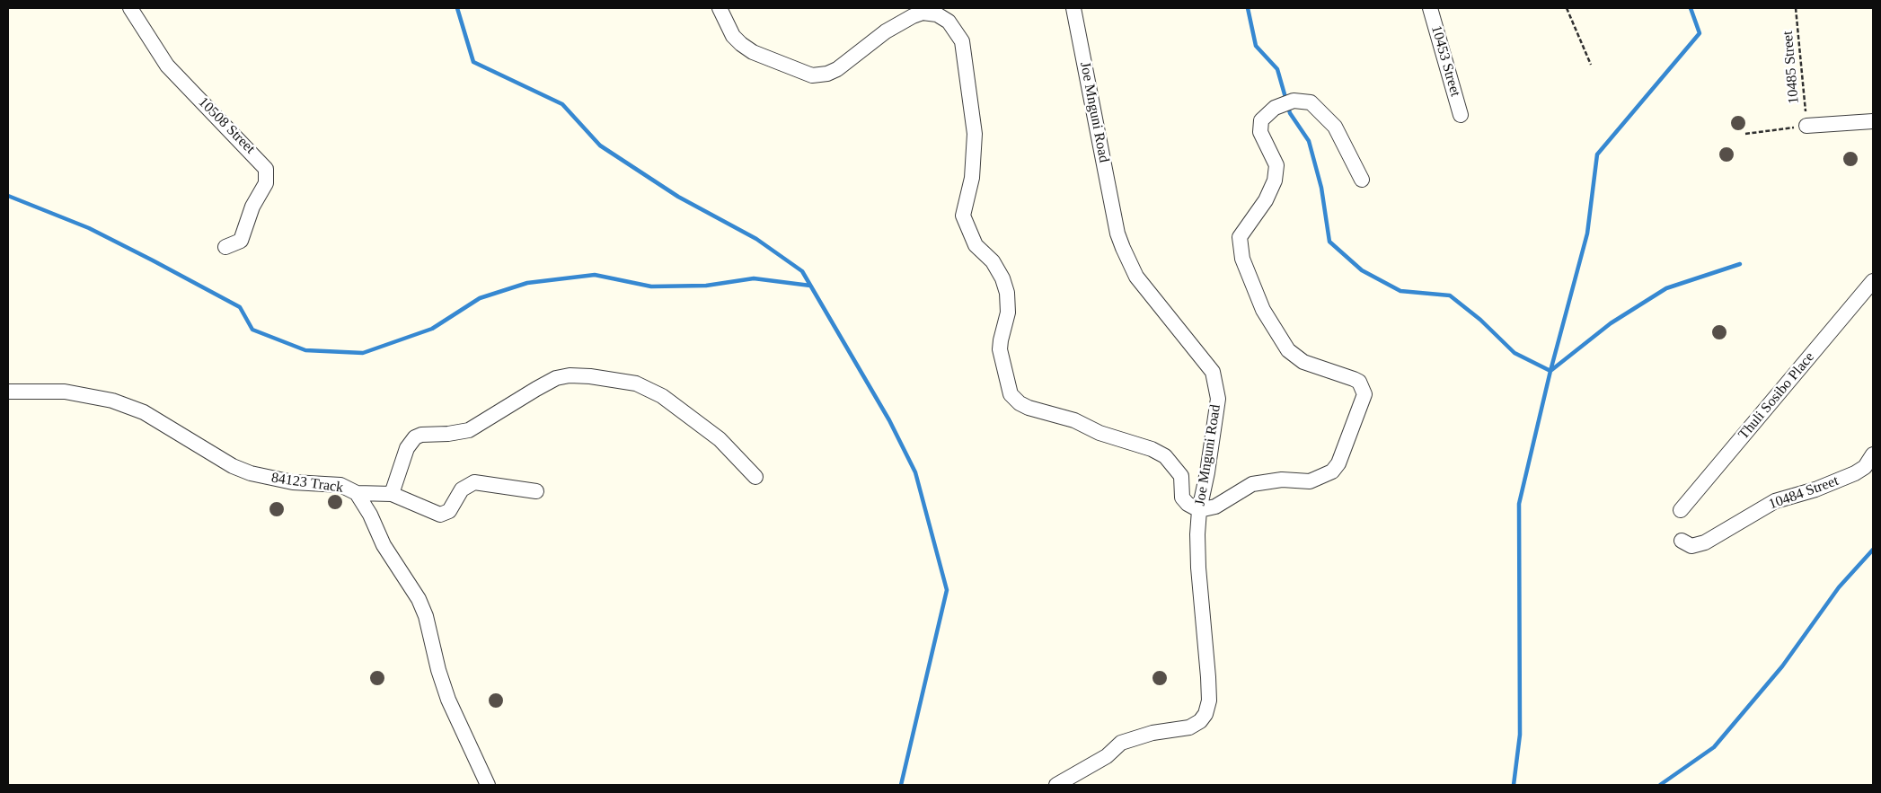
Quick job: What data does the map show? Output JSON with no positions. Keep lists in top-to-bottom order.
{
  "streets": {
    "street": [
      "10453 Street",
      "Joe Mnguni Road",
      "10508 Street",
      "Thuli Sosibo Place",
      "84123 Track",
      "10484 Street"
    ],
    "path": ["10485 Street"]
  }
}
